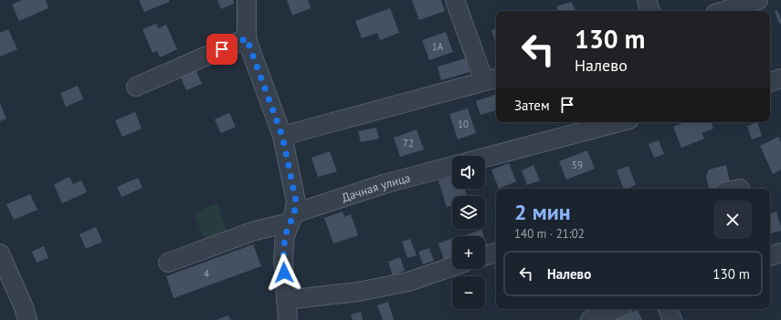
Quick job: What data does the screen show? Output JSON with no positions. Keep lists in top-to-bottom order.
{
  "streets": {
    "street": ["Дачная улица"]
  },
  "house_numbers": [
    "1А",
    "10",
    "72",
    "59",
    "4"
  ],
  "page": {
    "turn": ["130 m", "Налево"],
    "then": "Затем",
    "map_buttons": ["+", "−"],
    "heading": ["2 мин", "140 m · 21:02"],
    "list": [
      {
        "name": "Налево",
        "value": "130 m"
      }
    ]
  }
}
